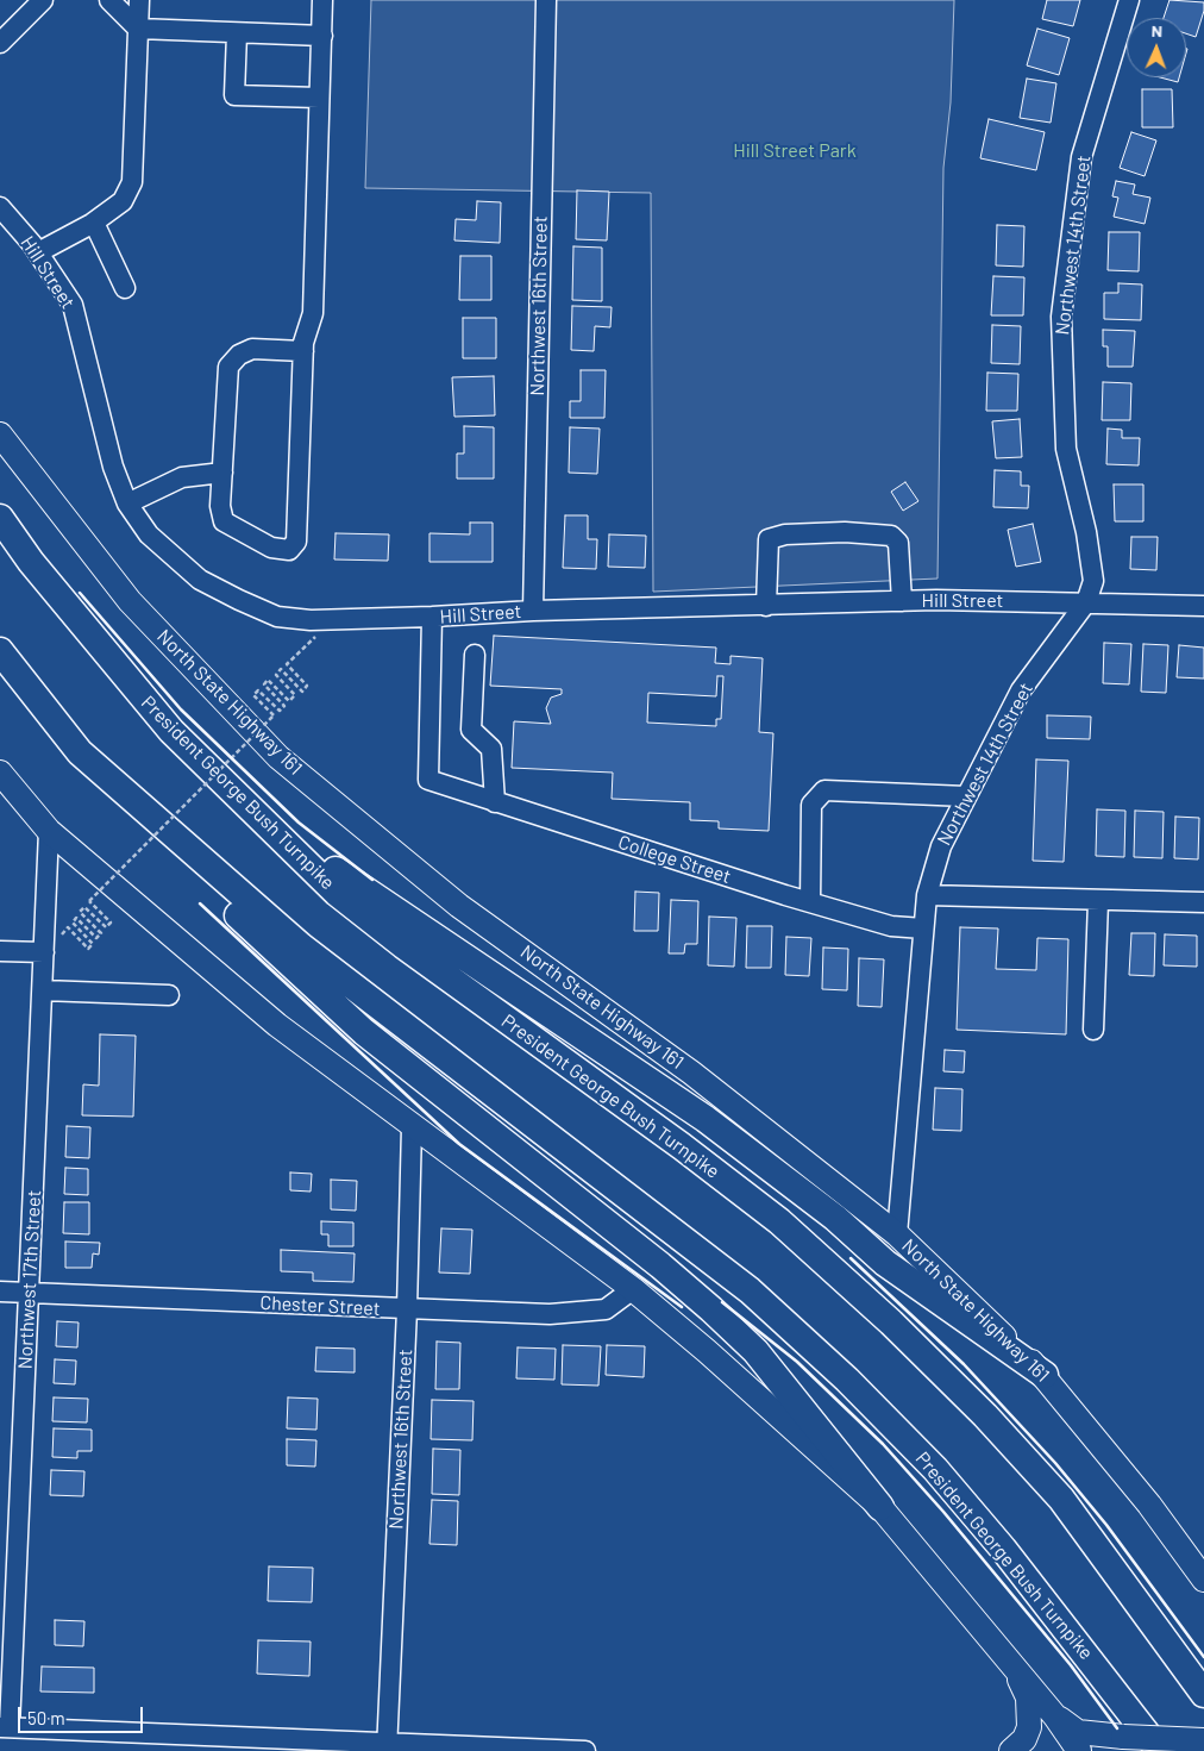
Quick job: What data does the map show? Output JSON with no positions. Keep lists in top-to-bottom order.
{
  "streets": {
    "highway": ["President George Bush Turnpike"],
    "main road": ["North State Highway 161"],
    "street": [
      "Northwest 14th Street",
      "Hill Street",
      "Northwest 16th Street",
      "College Street",
      "Northwest 17th Street",
      "Chester Street"
    ]
  },
  "crossings": [
    ["Northwest 14th Street", "Hill Street"],
    ["Northwest 14th Street", "North State Highway 161"],
    ["Northwest 14th Street", "College Street"],
    ["Hill Street", "Northwest 16th Street"],
    ["Hill Street", "College Street"],
    ["Northwest 16th Street", "Chester Street"],
    ["Northwest 17th Street", "Chester Street"]
  ],
  "parks": ["Hill Street Park"],
  "scale_bar": "50 m",
  "north": "top"
}
